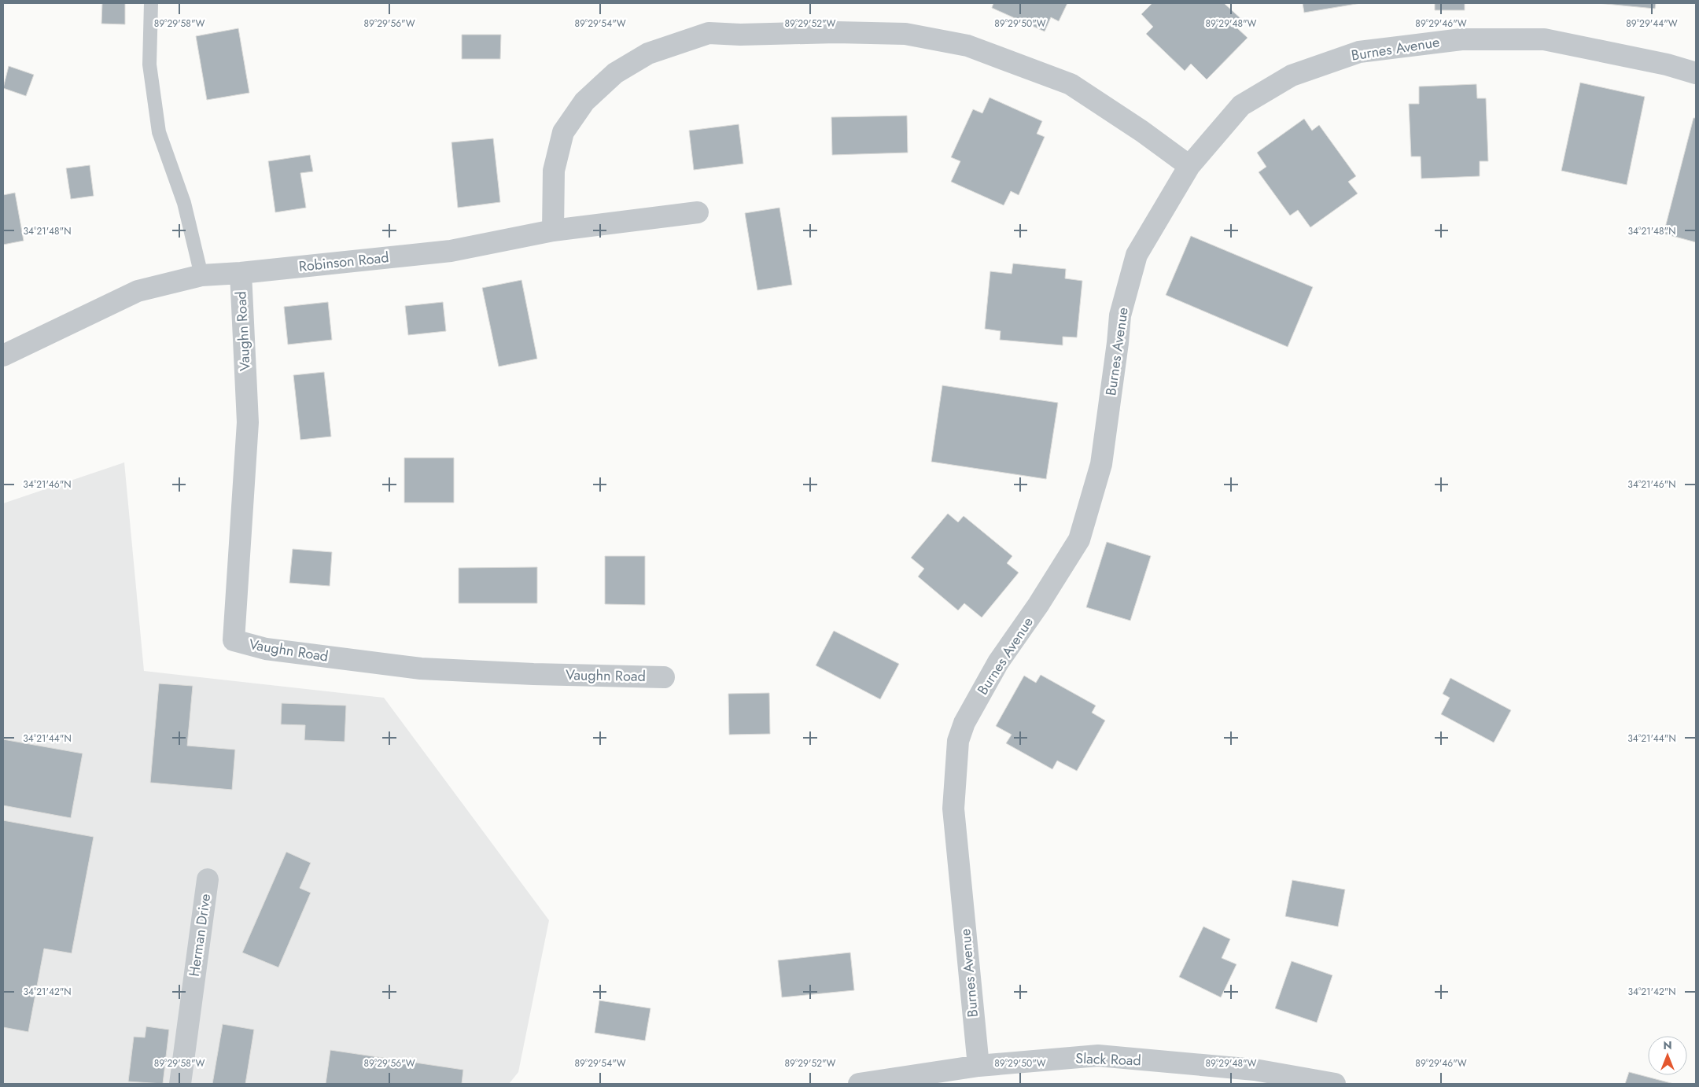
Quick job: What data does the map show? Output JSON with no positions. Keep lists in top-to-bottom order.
{
  "streets": {
    "street": [
      "Burnes Avenue",
      "Robinson Road",
      "Vaughn Road",
      "Herman Drive",
      "Slack Road"
    ]
  },
  "crossings": [
    ["Burnes Avenue", "Slack Road"],
    ["Robinson Road", "Vaughn Road"]
  ],
  "north": "top",
  "coordinates": [
    "89°29'58\"W",
    "89°29'56\"W",
    "89°29'54\"W",
    "89°29'52\"W",
    "89°29'50\"W",
    "89°29'48\"W",
    "89°29'46\"W",
    "89°29'44\"W",
    "34°21'48\"N",
    "34°21'46\"N",
    "34°21'44\"N",
    "34°21'42\"N"
  ]
}
